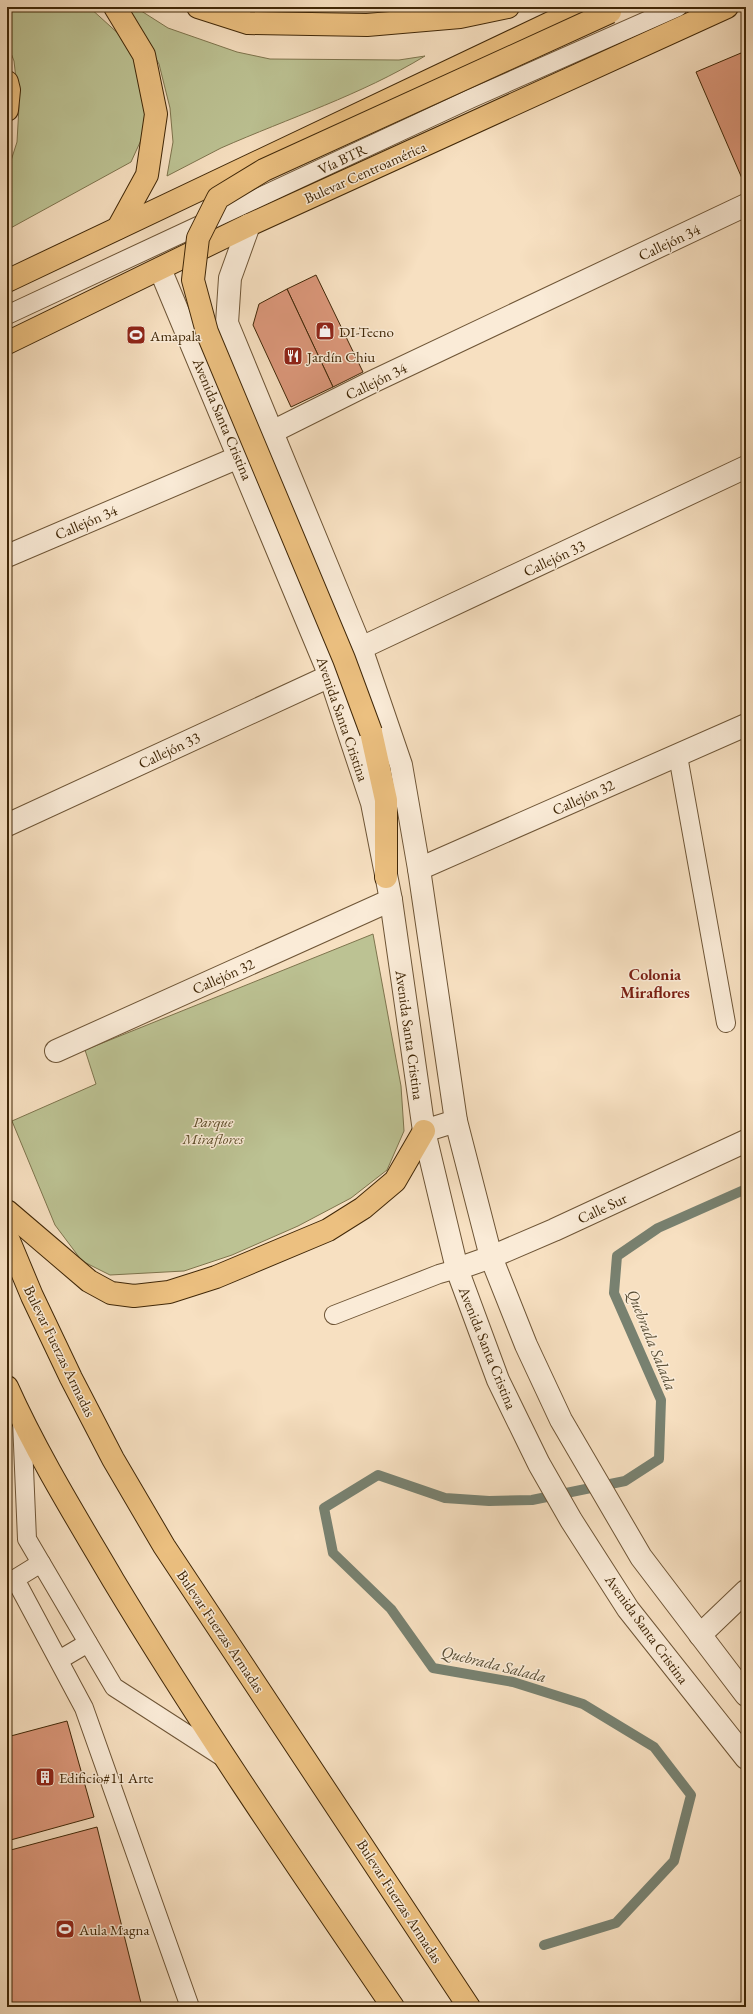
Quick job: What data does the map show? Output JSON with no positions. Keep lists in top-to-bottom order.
{
  "streets": {
    "main road": ["Bulevar Centroamérica", "Bulevar Fuerzas Armadas"],
    "street": [
      "Callejón 34",
      "Avenida Santa Cristina",
      "Callejón 33",
      "Callejón 32",
      "Calle Sur"
    ],
    "lane": ["Vía BTR"]
  },
  "crossings": [
    ["Bulevar Centroamérica", "Avenida Santa Cristina"],
    ["Callejón 34", "Avenida Santa Cristina"],
    ["Avenida Santa Cristina", "Callejón 33"],
    ["Avenida Santa Cristina", "Callejón 32"],
    ["Avenida Santa Cristina", "Calle Sur"]
  ],
  "districts": ["Colonia Miraflores"],
  "water": ["Quebrada Salada"],
  "parks": ["Parque Miraflores"],
  "places": {
    "shop": ["DI-Tecno"],
    "sports": ["Amapala", "Aula Magna"],
    "restaurant": ["Jardín Chiu"],
    "building": ["Edificio#11 Arte"]
  }
}
